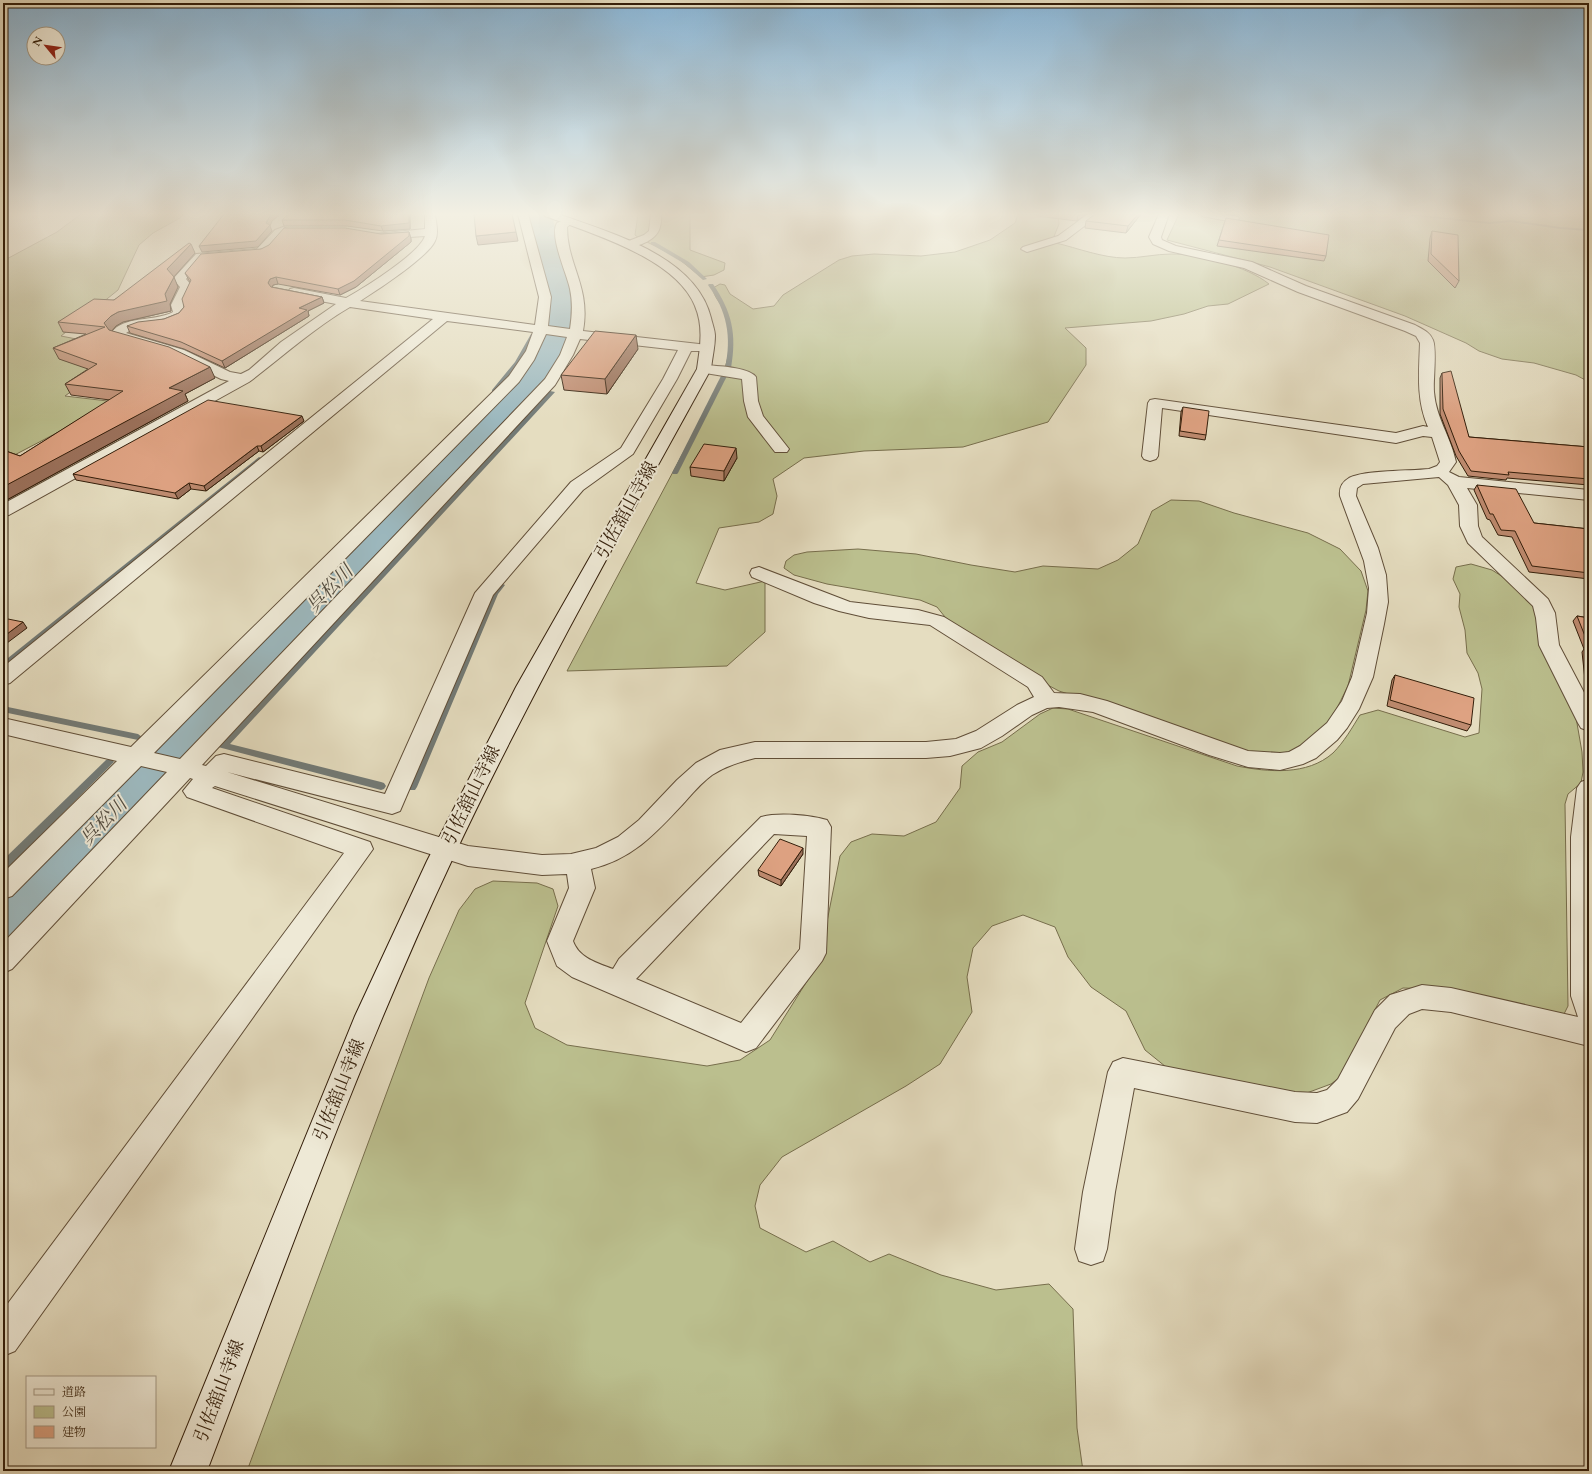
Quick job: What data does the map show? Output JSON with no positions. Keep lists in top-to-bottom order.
{
  "streets": {
    "street": ["引佐舘山寺線"]
  },
  "water": ["呉松川"],
  "legend": ["道路", "公園", "建物"],
  "north": "top left"
}
